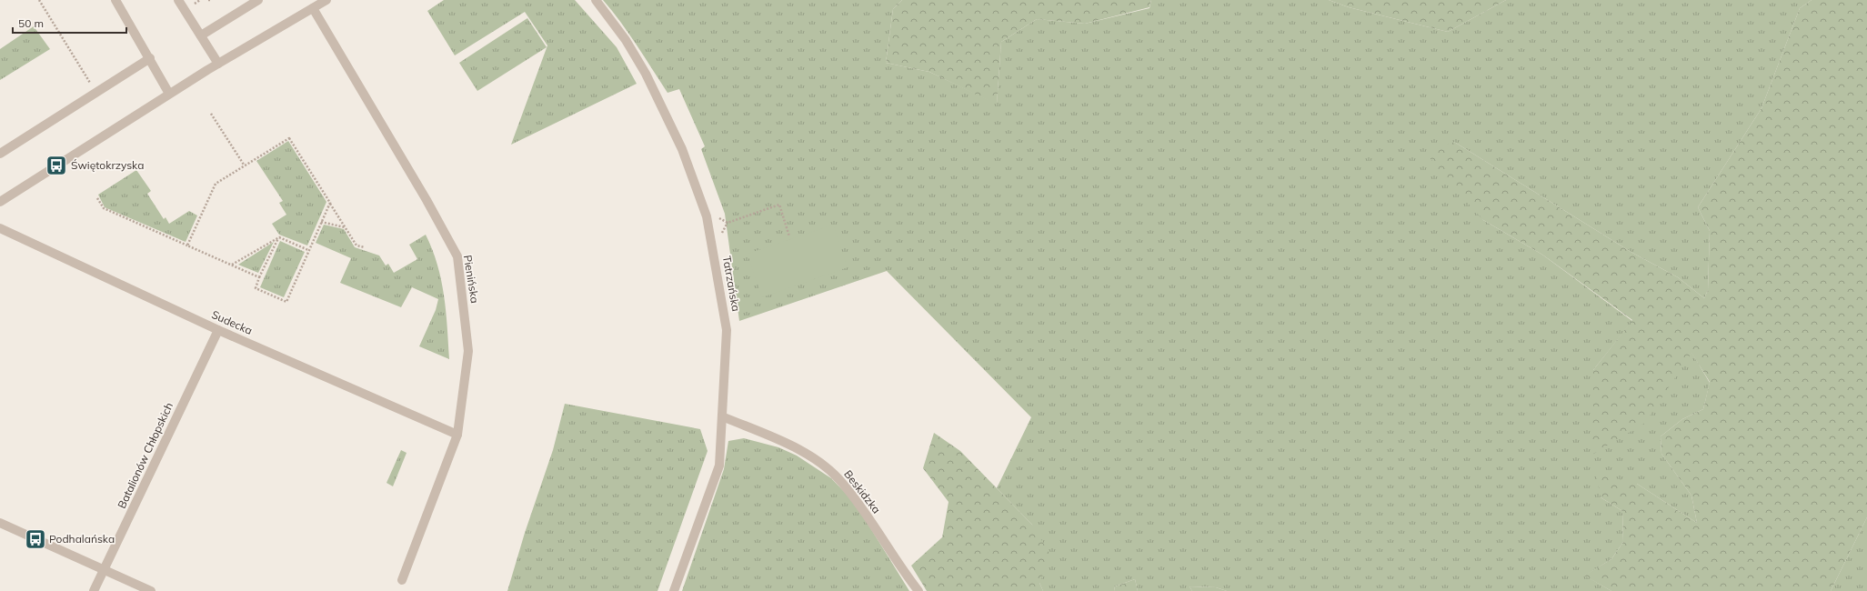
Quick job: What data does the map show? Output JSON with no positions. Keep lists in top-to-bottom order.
{
  "streets": {
    "street": [
      "Pienińska",
      "Tatrzańska",
      "Sudecka",
      "Batalionów Chłopskich",
      "Beskidzka"
    ]
  },
  "crossings": [
    ["Pienińska", "Sudecka"],
    ["Tatrzańska", "Beskidzka"],
    ["Sudecka", "Batalionów Chłopskich"]
  ],
  "places": {
    "bus stop": ["Świętokrzyska", "Podhalańska"]
  },
  "scale_bar": "50 m"
}
